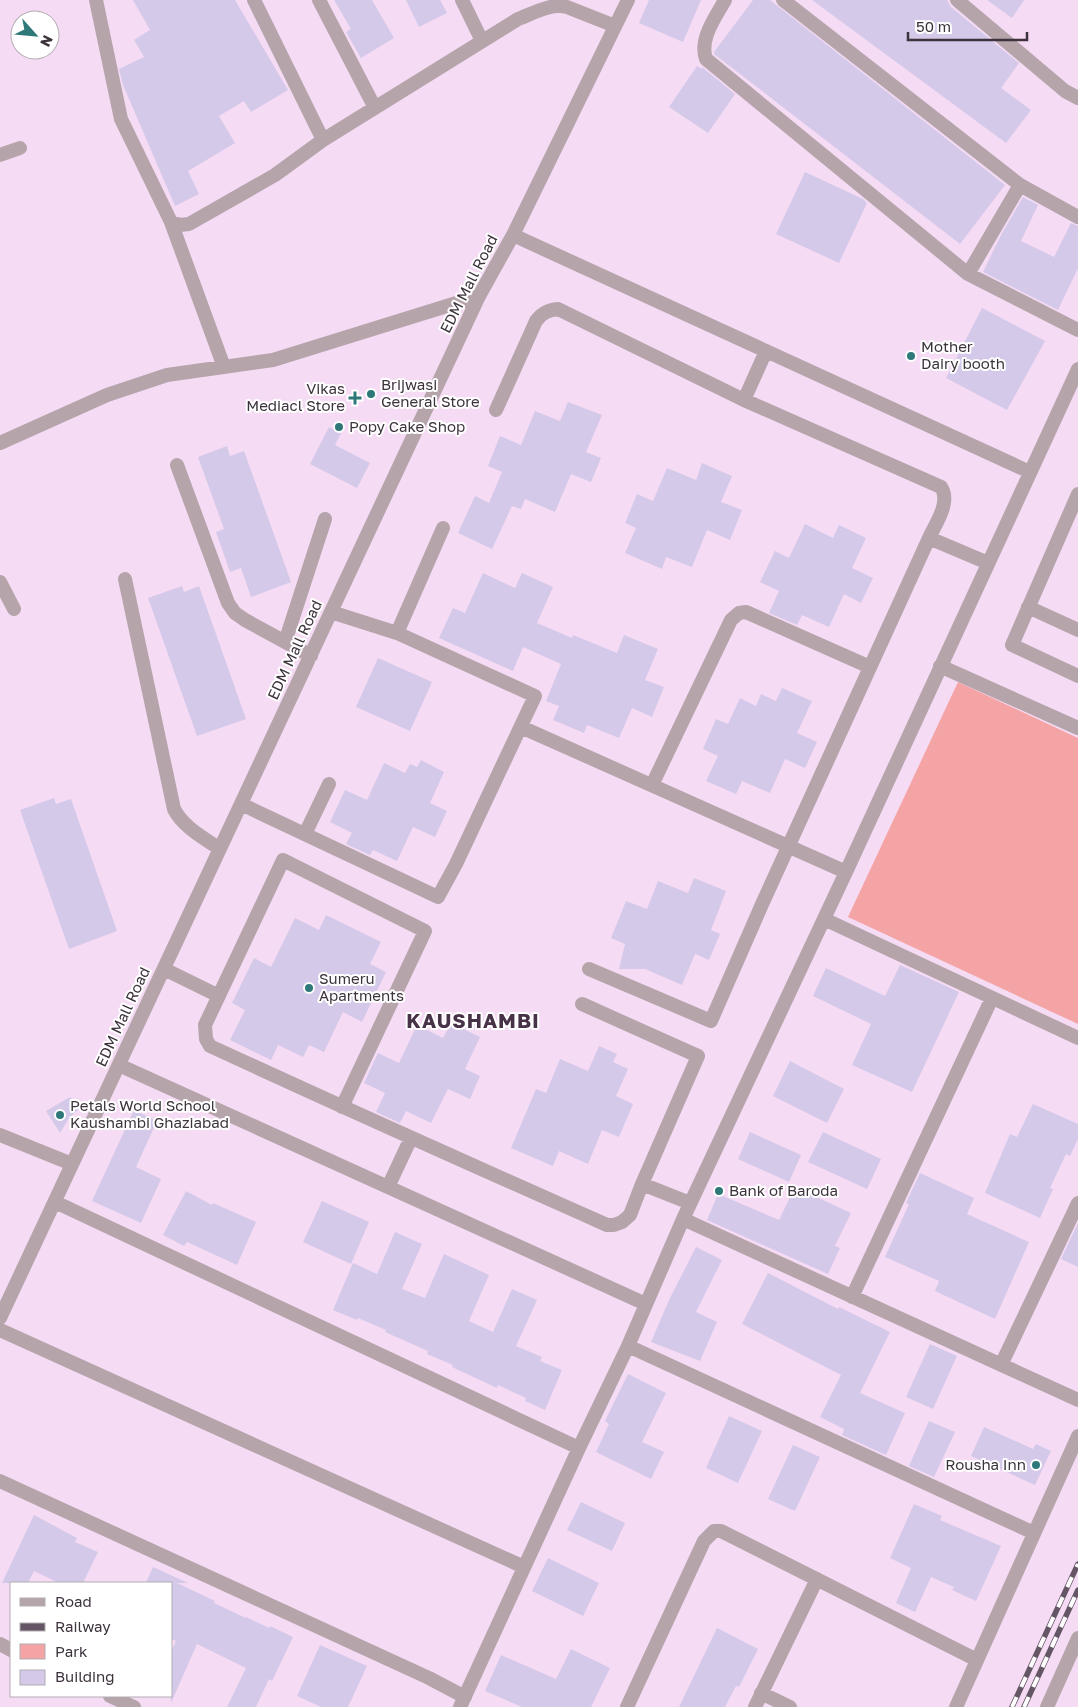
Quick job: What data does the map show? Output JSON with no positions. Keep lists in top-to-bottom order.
{
  "streets": {
    "street": ["EDM Mall Road"]
  },
  "districts": ["KAUSHAMBI"],
  "places": {
    "other": [
      "Mother Dairy booth",
      "Brijwasi General Store",
      "Popy Cake Shop",
      "Sumeru Apartments",
      "Petals World School Kaushambi Ghaziabad",
      "Bank of Baroda",
      "Rousha Inn"
    ],
    "health": ["Vikas Mediacl Store"]
  },
  "legend": [
    "Road",
    "Railway",
    "Park",
    "Building"
  ],
  "scale_bar": "50 m",
  "north": "bottom right"
}
